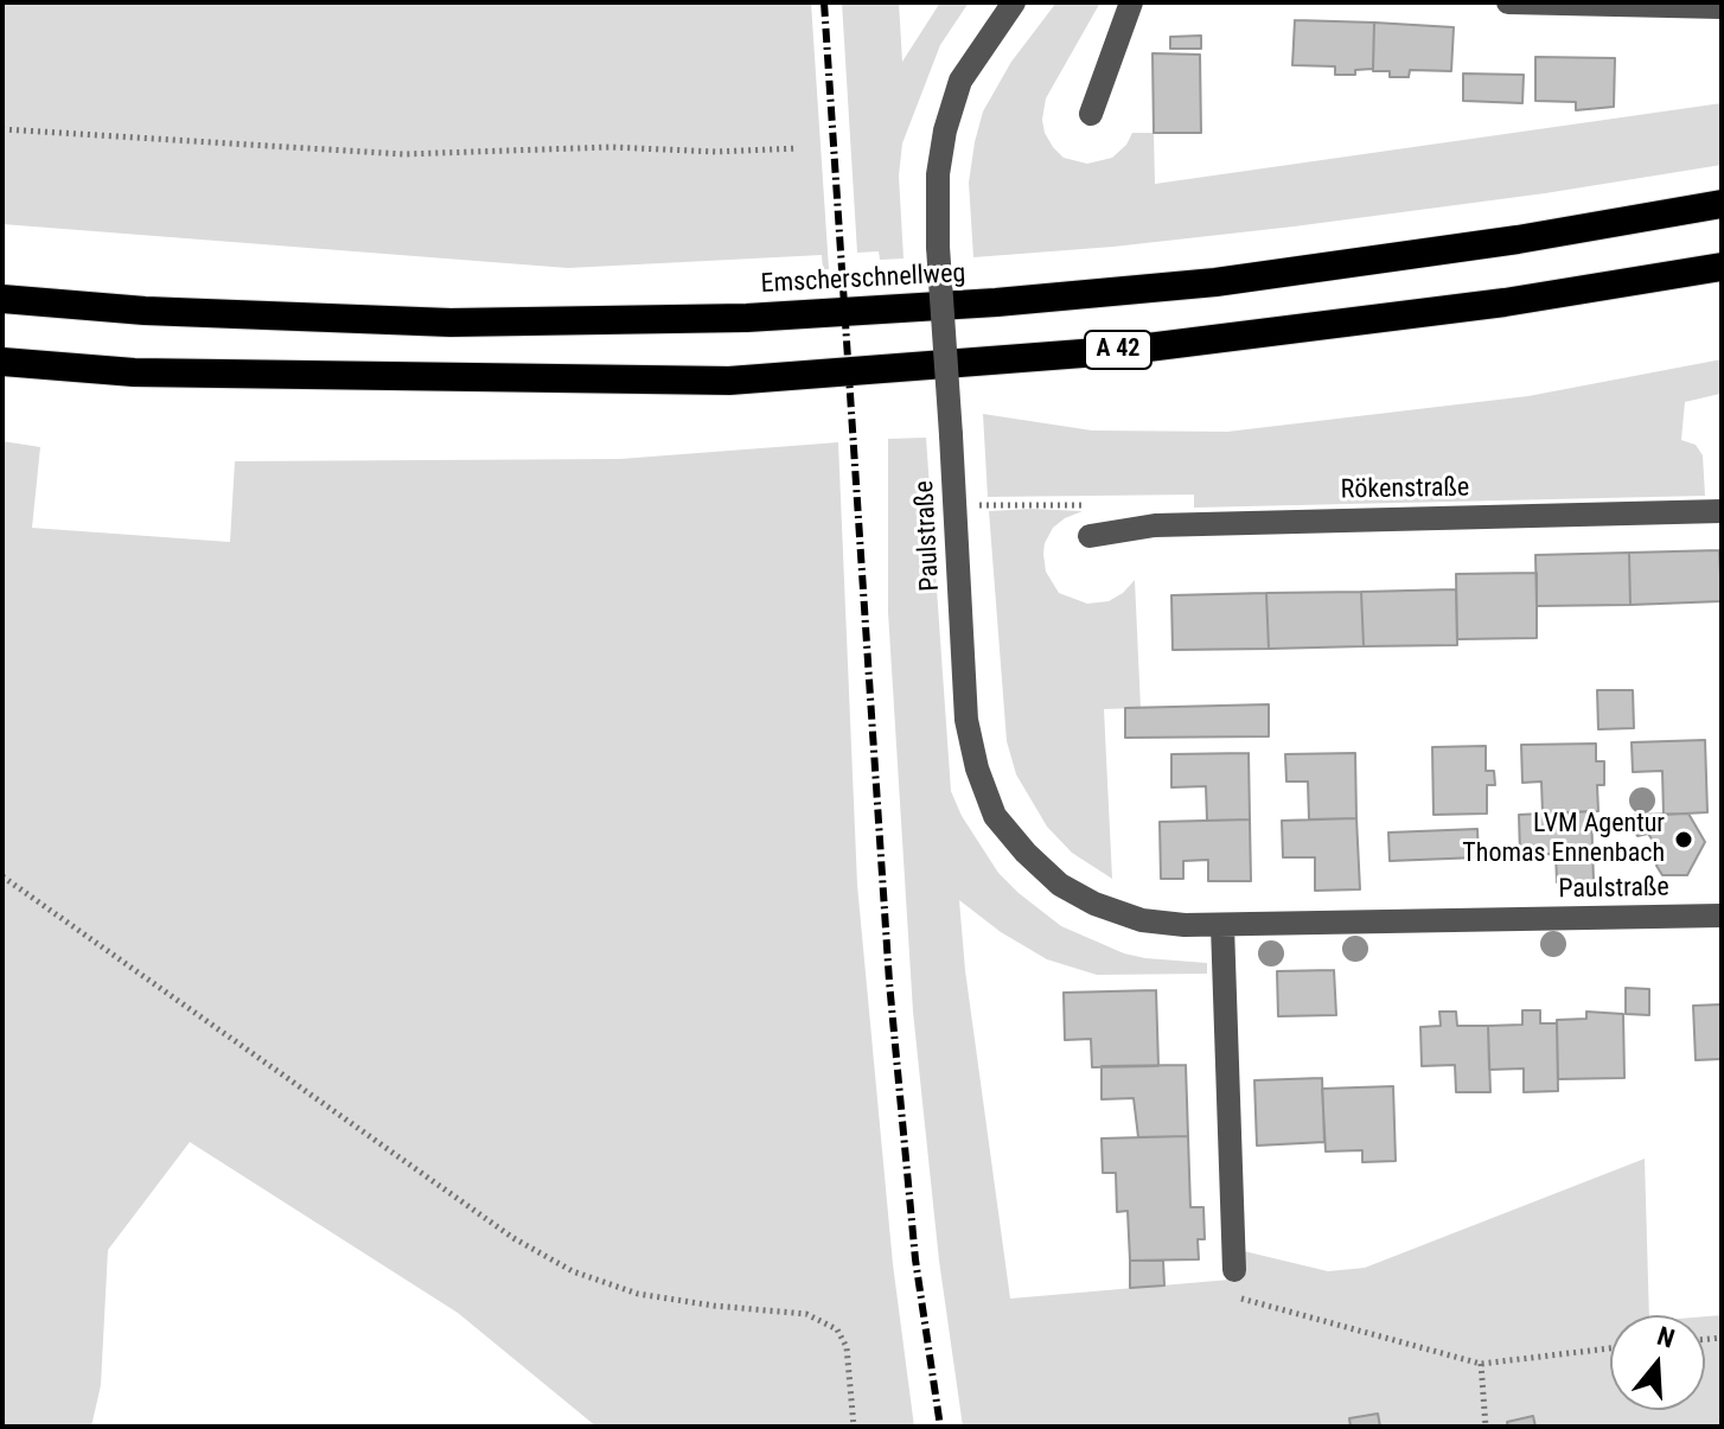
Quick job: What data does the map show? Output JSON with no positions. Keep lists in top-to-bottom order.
{
  "streets": {
    "highway": ["Emscherschnellweg", "A 42"],
    "street": ["Rökenstraße", "Paulstraße"]
  },
  "places": ["LVM Agentur Thomas Ennenbach"],
  "north": "top"
}
